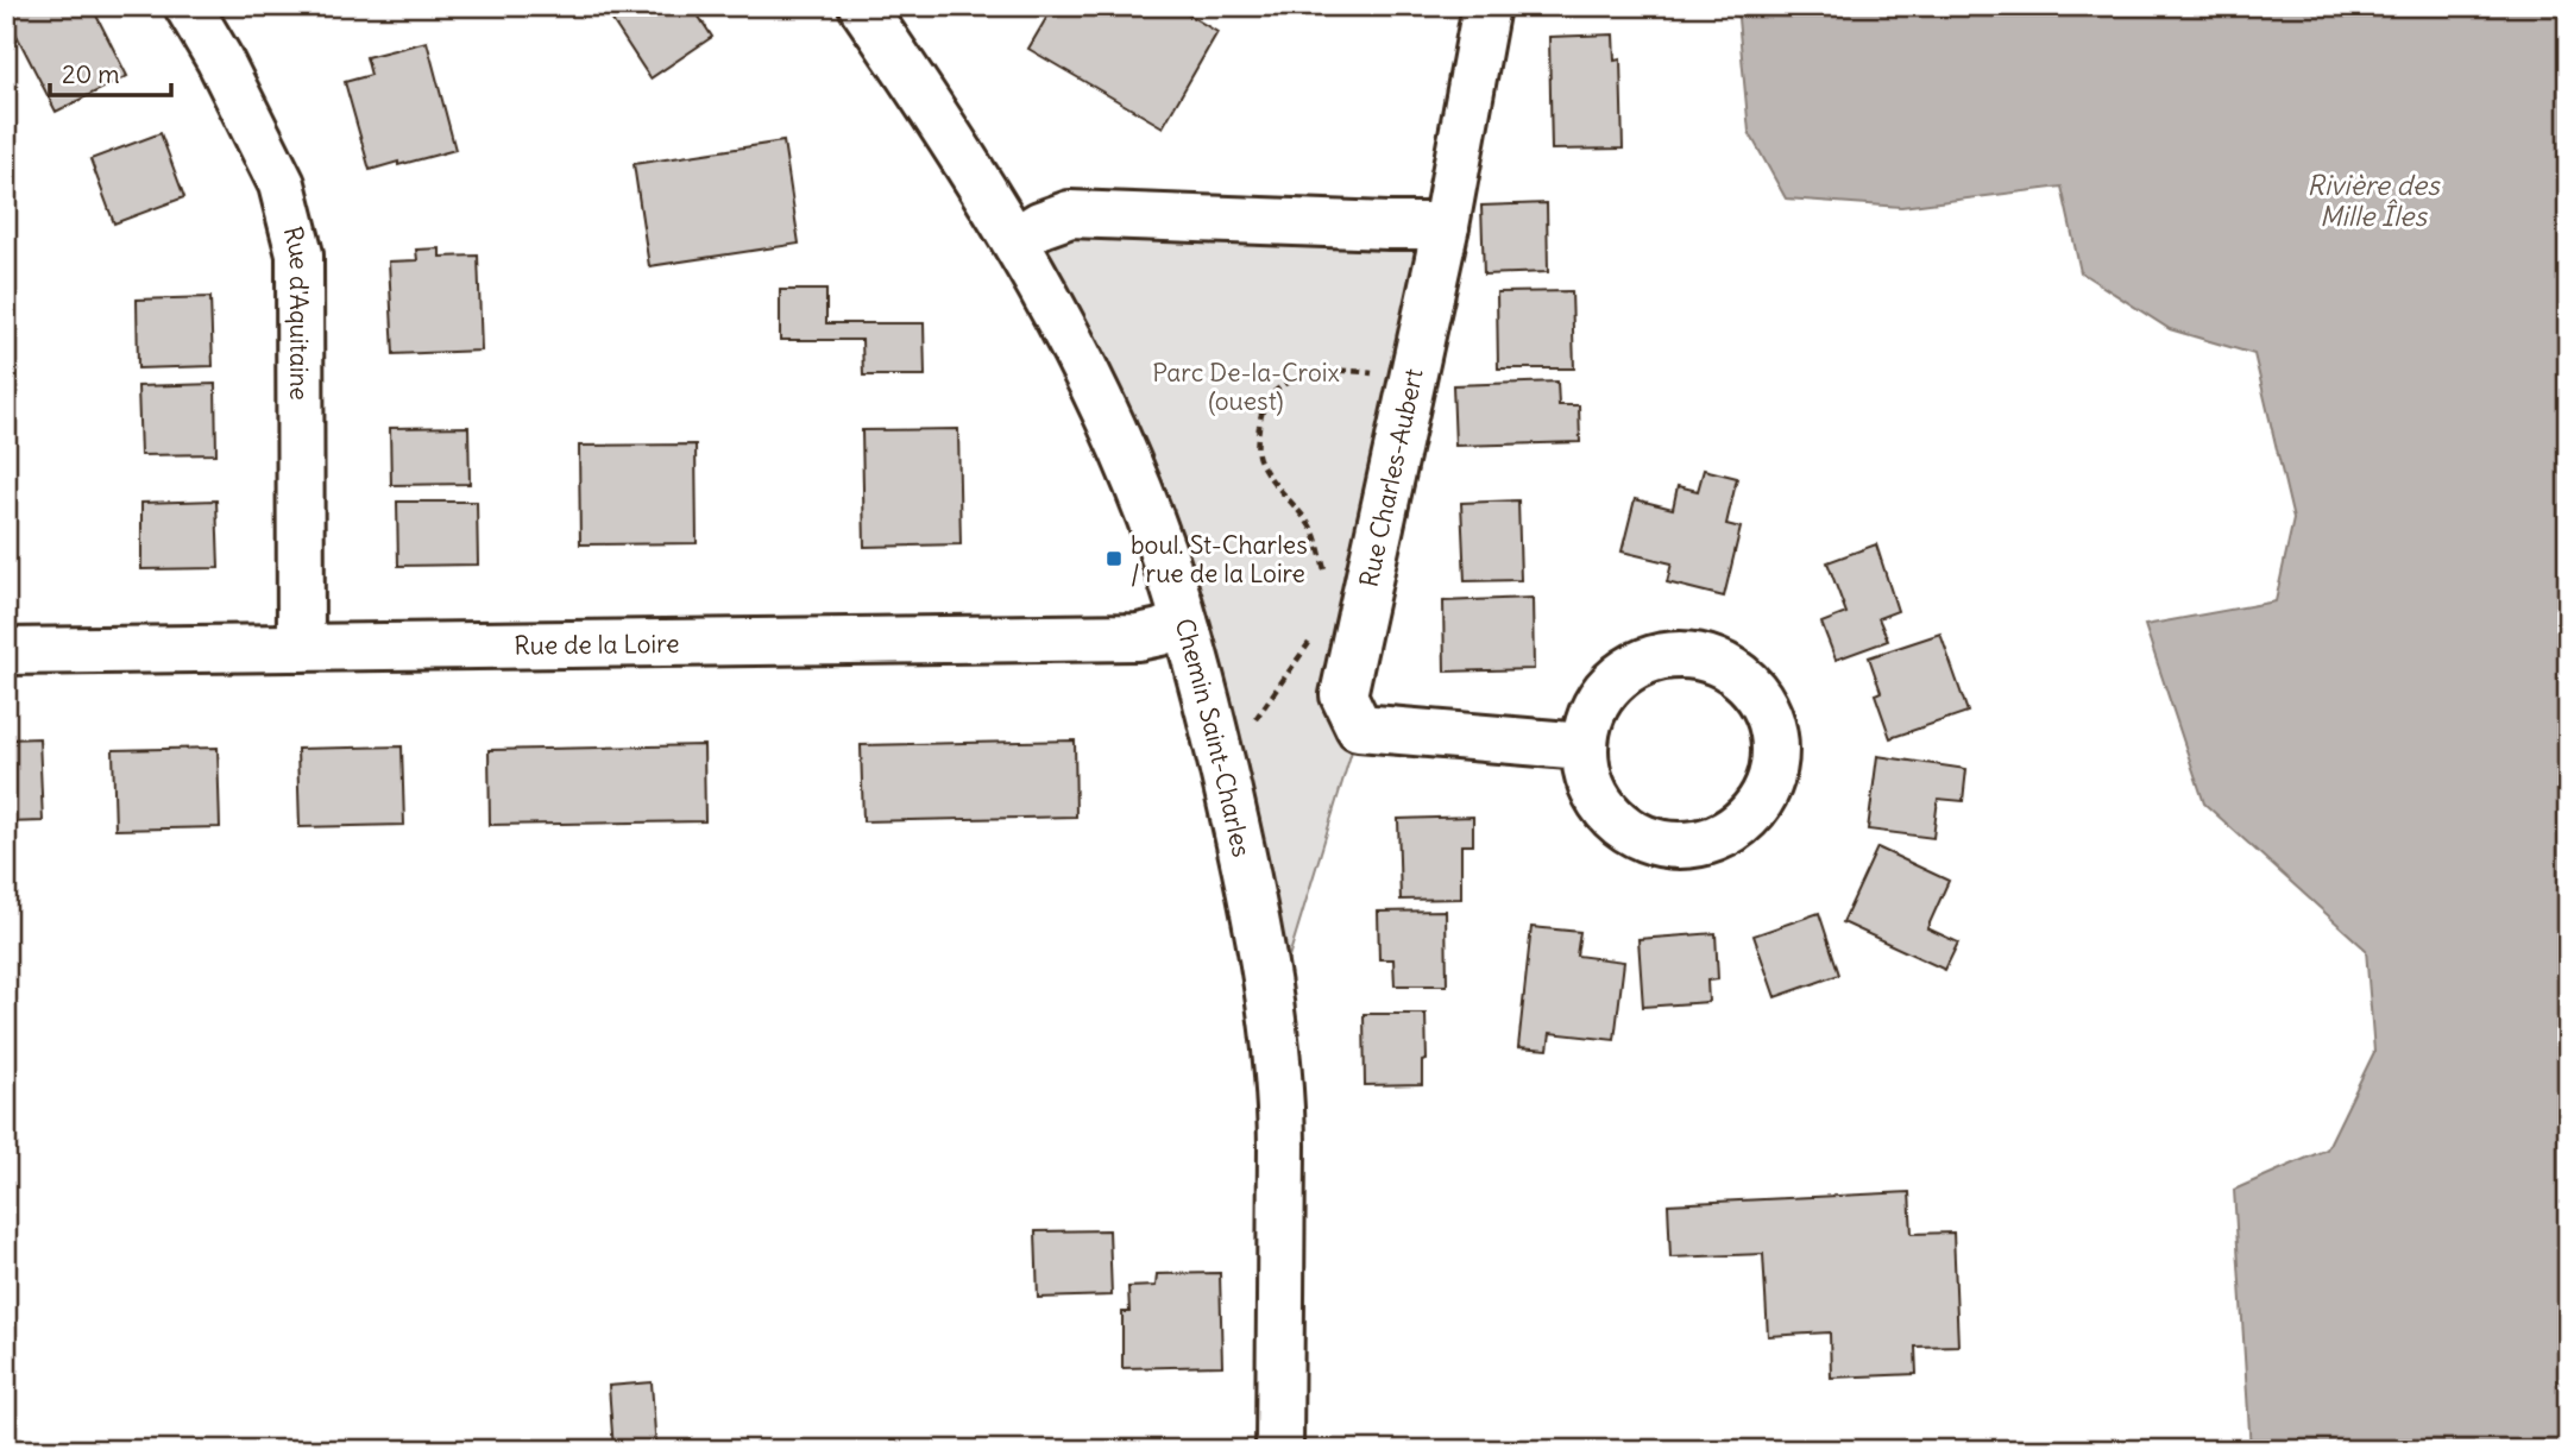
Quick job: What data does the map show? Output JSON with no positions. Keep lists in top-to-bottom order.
{
  "streets": {
    "street": [
      "Rue d'Aquitaine",
      "Rue Charles-Aubert",
      "Rue de la Loire",
      "Chemin Saint-Charles"
    ]
  },
  "crossings": [
    ["Rue d'Aquitaine", "Rue de la Loire"],
    ["Rue de la Loire", "Chemin Saint-Charles"]
  ],
  "water": ["Rivière des Mille Îles"],
  "parks": ["Parc De-la-Croix (ouest)"],
  "places": {
    "transit": ["boul. St-Charles / rue de la Loire"]
  },
  "scale_bar": "20 m"
}
